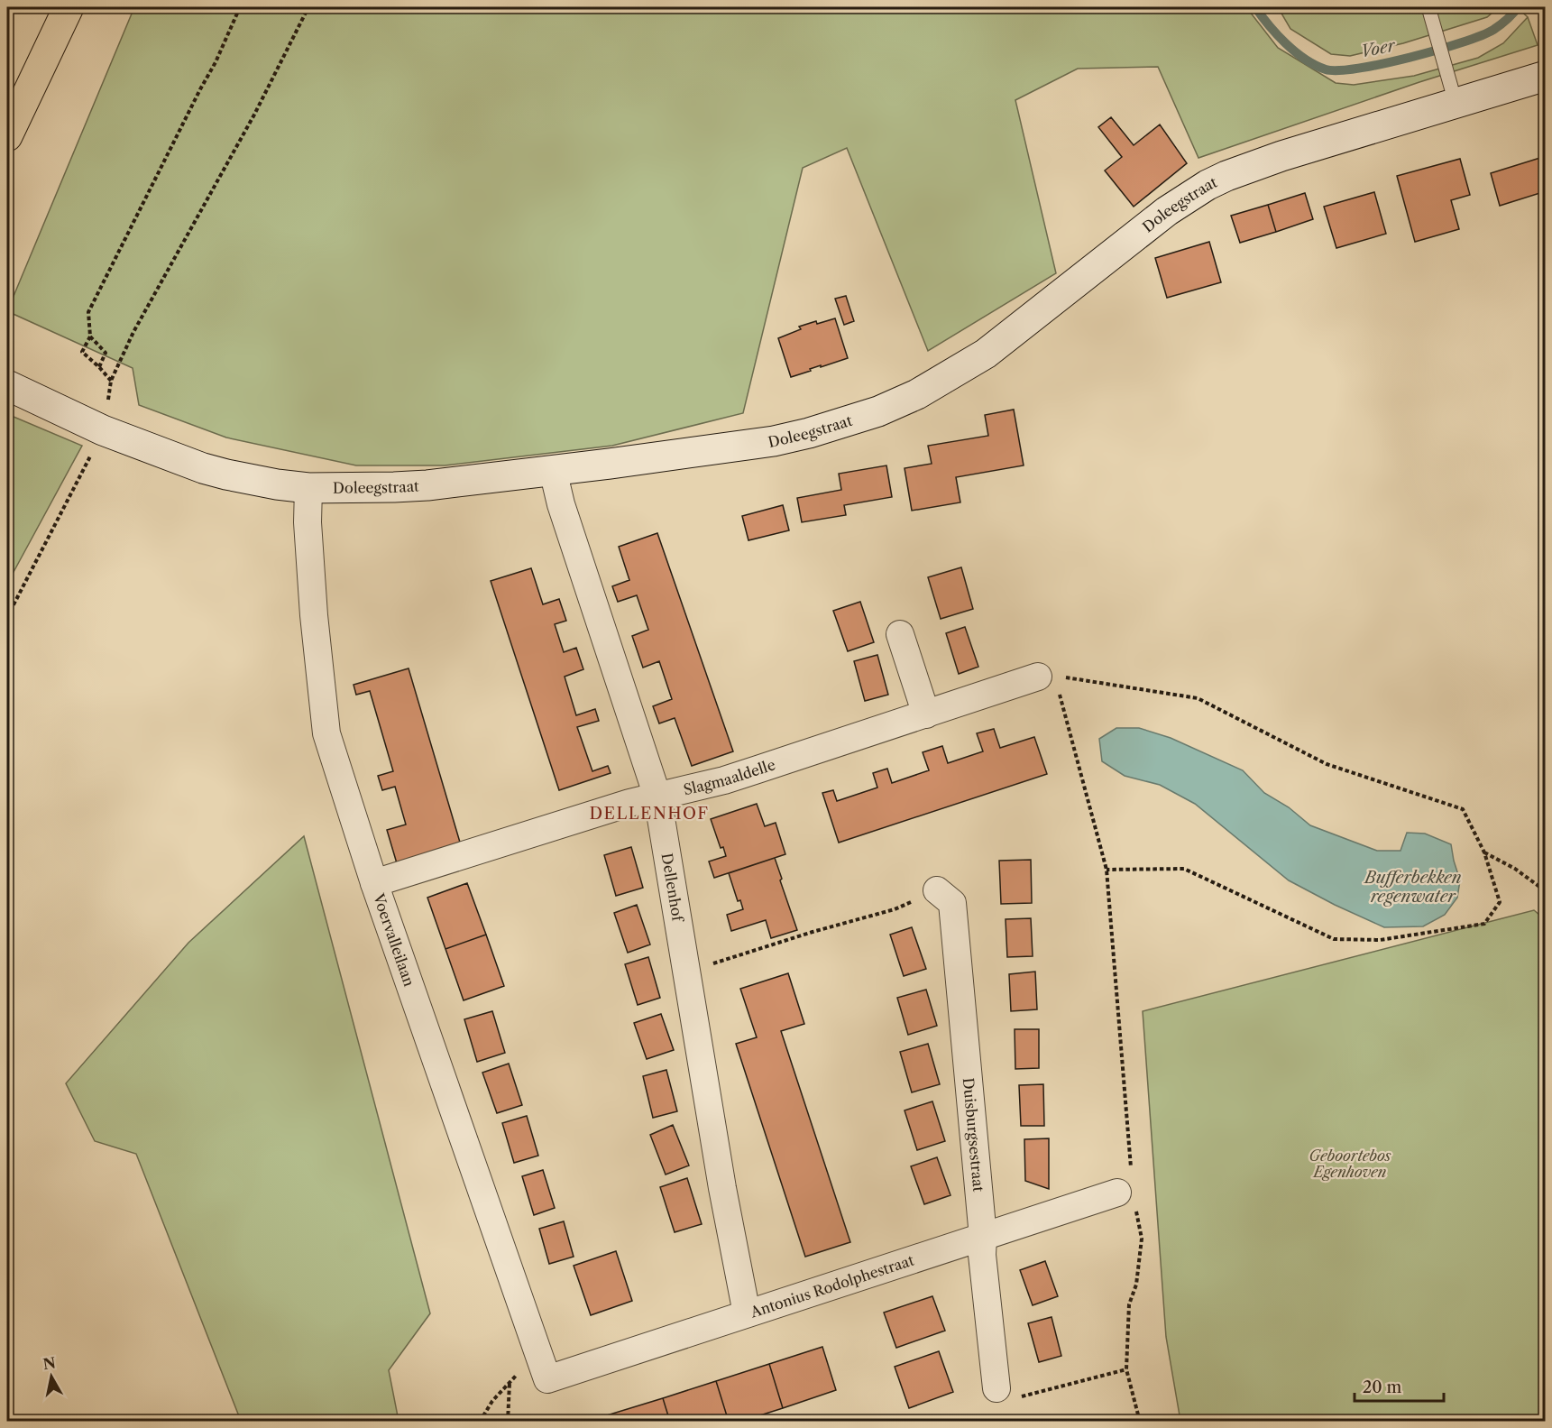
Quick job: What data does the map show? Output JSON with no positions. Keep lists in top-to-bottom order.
{
  "streets": {
    "street": [
      "Doleegstraat",
      "Slagmaaldelle",
      "Dellenhof",
      "Voervalleilaan",
      "Duisburgsestraat",
      "Antonius Rodolphestraat"
    ]
  },
  "crossings": [
    ["Doleegstraat", "Dellenhof"],
    ["Doleegstraat", "Voervalleilaan"],
    ["Slagmaaldelle", "Dellenhof"],
    ["Slagmaaldelle", "Voervalleilaan"],
    ["Dellenhof", "Antonius Rodolphestraat"],
    ["Voervalleilaan", "Antonius Rodolphestraat"],
    ["Duisburgsestraat", "Antonius Rodolphestraat"]
  ],
  "districts": ["DELLENHOF"],
  "water": ["Voer", "Bufferbekken regenwater"],
  "parks": ["Geboortebos Egenhoven"],
  "scale_bar": "20 m",
  "north": "top"
}
